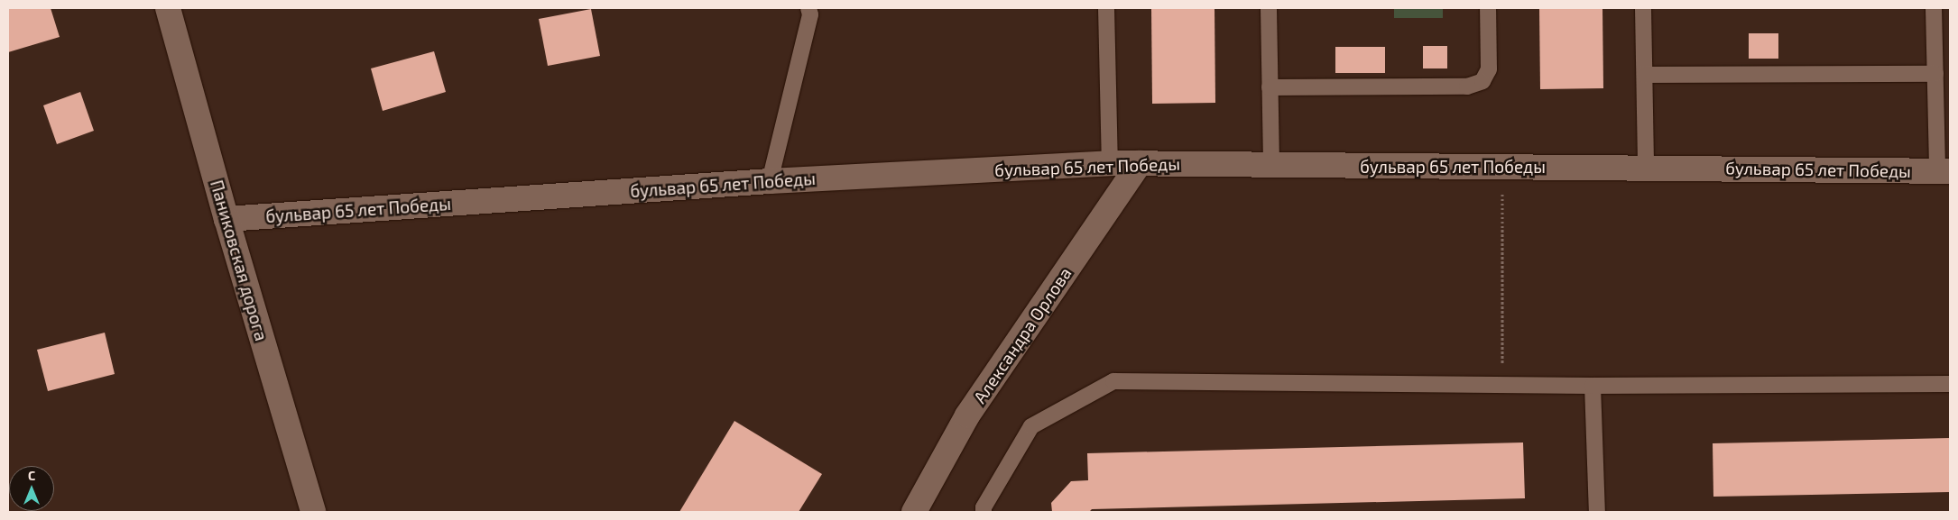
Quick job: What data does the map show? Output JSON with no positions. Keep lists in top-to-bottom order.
{
  "streets": {
    "street": ["бульвар 65 лет Победы", "Паниковская дорога", "Александра Орлова"]
  },
  "crossings": [
    ["бульвар 65 лет Победы", "Паниковская дорога"],
    ["бульвар 65 лет Победы", "Александра Орлова"]
  ],
  "north": "top"
}
